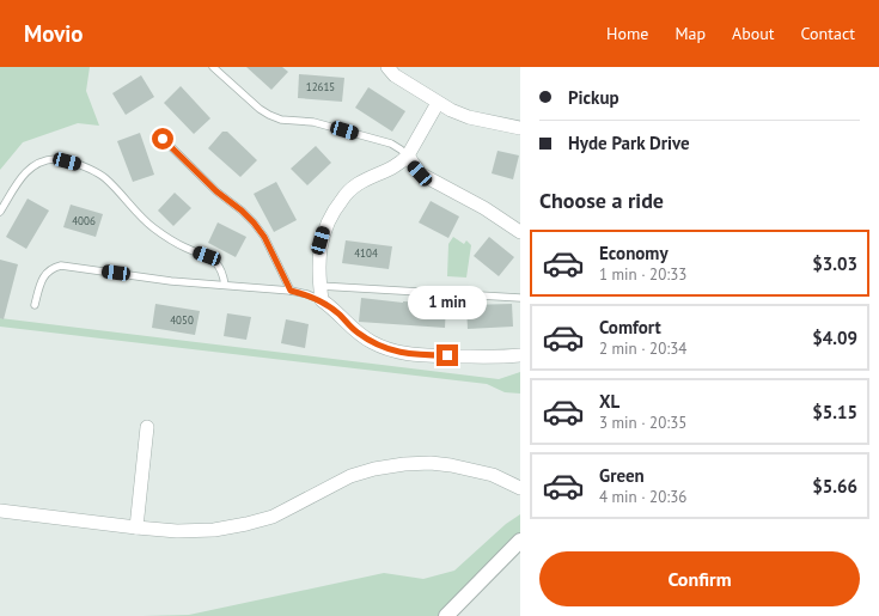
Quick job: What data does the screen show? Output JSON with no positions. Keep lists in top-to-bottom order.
{
  "house_numbers": [
    "12615",
    "4006",
    "4104",
    "4050"
  ],
  "page": {
    "header": "Movio",
    "nav": [
      "Home",
      "Map",
      "About",
      "Contact"
    ],
    "banner": ["Pickup", "Hyde Park Drive"],
    "heading": "Choose a ride",
    "list": [
      {
        "name": "Economy",
        "note": "1 min · 20:33",
        "value": "$3.03"
      },
      {
        "name": "Comfort",
        "note": "2 min · 20:34",
        "value": "$4.09"
      },
      {
        "name": "XL",
        "note": "3 min · 20:35",
        "value": "$5.15"
      },
      {
        "name": "Green",
        "note": "4 min · 20:36",
        "value": "$5.66"
      }
    ],
    "bubble": "1 min",
    "buttons": "Confirm"
  }
}
